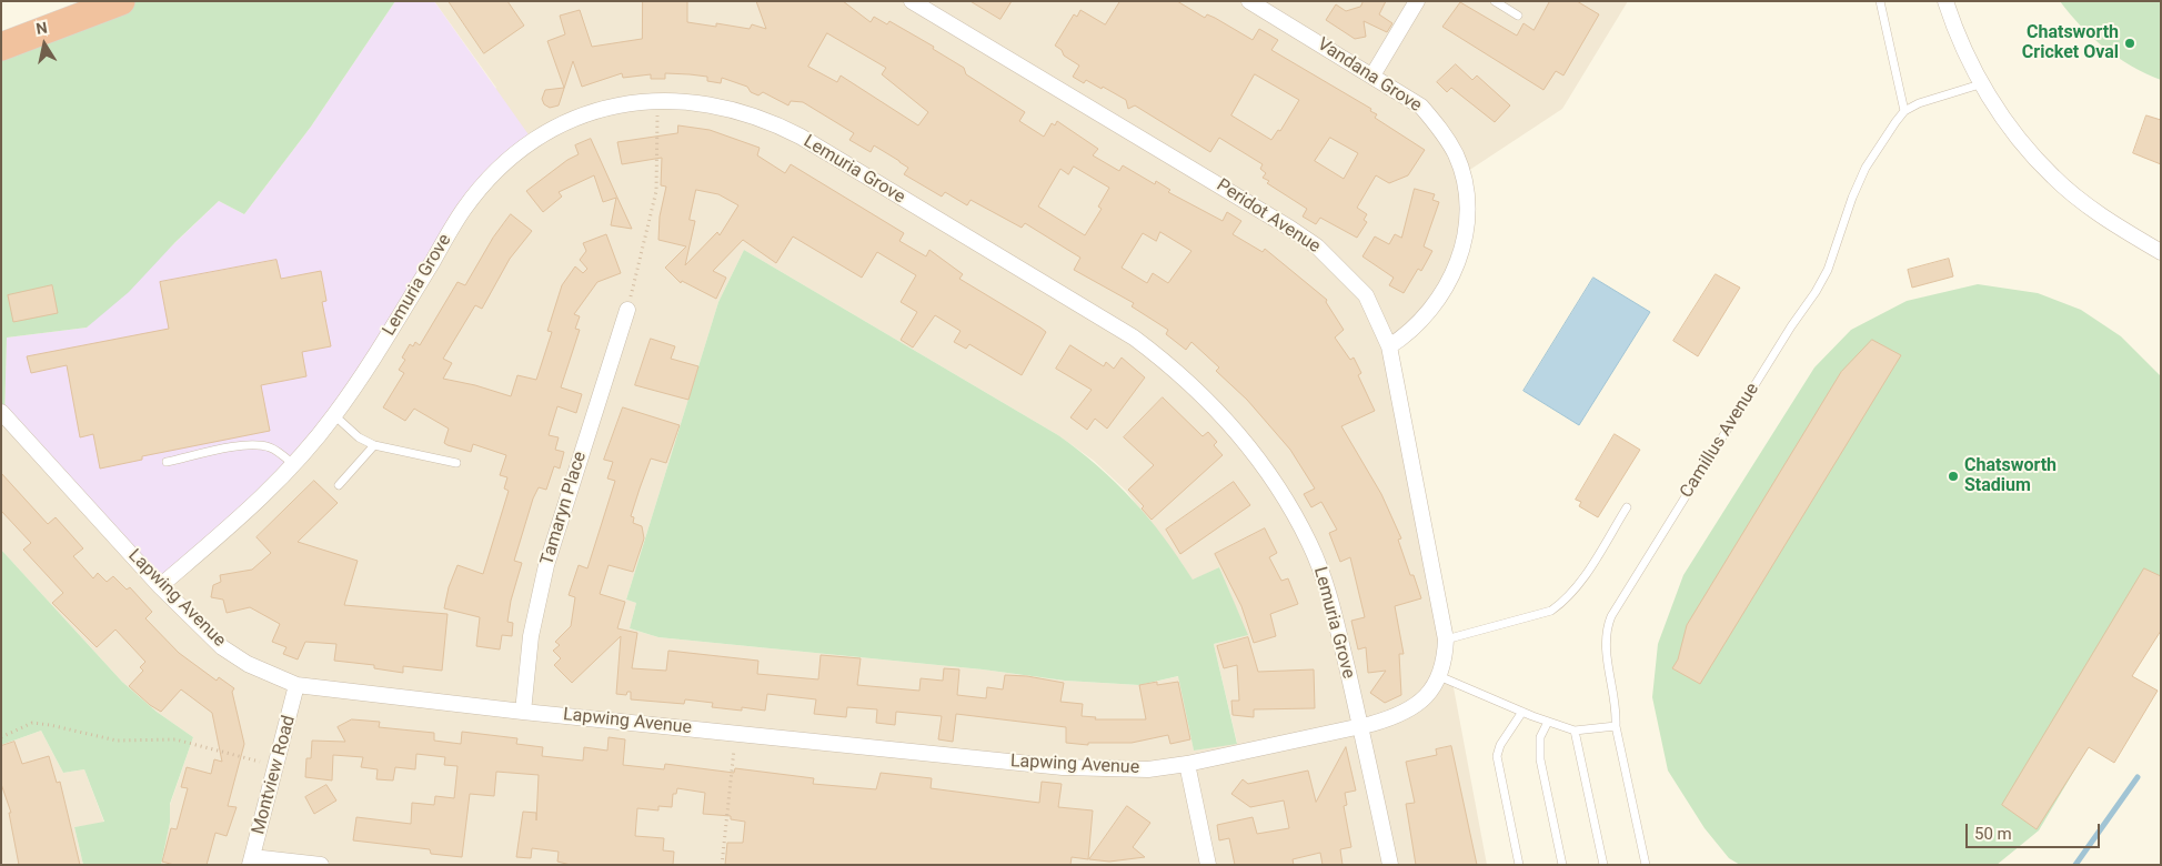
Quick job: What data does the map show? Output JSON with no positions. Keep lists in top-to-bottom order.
{
  "streets": {
    "street": [
      "Vandana Grove",
      "Lemuria Grove",
      "Peridot Avenue",
      "Tamaryn Place",
      "Lapwing Avenue",
      "Montview Road"
    ],
    "lane": ["Camillus Avenue"]
  },
  "crossings": [
    ["Vandana Grove", "Peridot Avenue"],
    ["Lemuria Grove", "Peridot Avenue"],
    ["Lemuria Grove", "Lapwing Avenue"],
    ["Peridot Avenue", "Lapwing Avenue"],
    ["Tamaryn Place", "Lapwing Avenue"],
    ["Lapwing Avenue", "Montview Road"]
  ],
  "places": ["Chatsworth Cricket Oval", "Chatsworth Stadium"],
  "scale_bar": "50 m",
  "north": "top"
}
